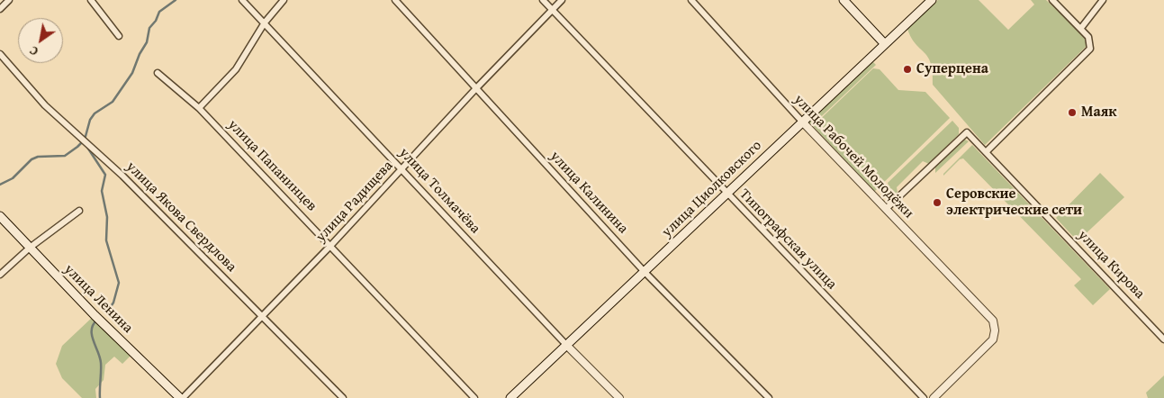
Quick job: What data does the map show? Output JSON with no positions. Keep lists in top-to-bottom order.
{
  "streets": {
    "main road": ["улица Циолковского", "улица Ленина"],
    "street": [
      "улица Рабочей Молодёжи",
      "улица Папанинцев",
      "улица Толмачёва",
      "улица Калинина",
      "улица Радищева",
      "улица Якова Свердлова",
      "Типографская улица",
      "улица Кирова"
    ]
  },
  "crossings": [
    ["улица Рабочей Молодёжи", "улица Циолковского"],
    ["улица Рабочей Молодёжи", "улица Кирова"],
    ["улица Папанинцев", "улица Радищева"],
    ["улица Циолковского", "улица Толмачёва"],
    ["улица Циолковского", "улица Калинина"],
    ["улица Циолковского", "Типографская улица"],
    ["улица Толмачёва", "улица Радищева"],
    ["улица Калинина", "улица Радищева"],
    ["улица Радищева", "улица Якова Свердлова"],
    ["улица Радищева", "Типографская улица"],
    ["улица Радищева", "улица Ленина"]
  ],
  "places": ["Суперцена", "Маяк", "Серовские электрические сети"],
  "north": "bottom left"
}
